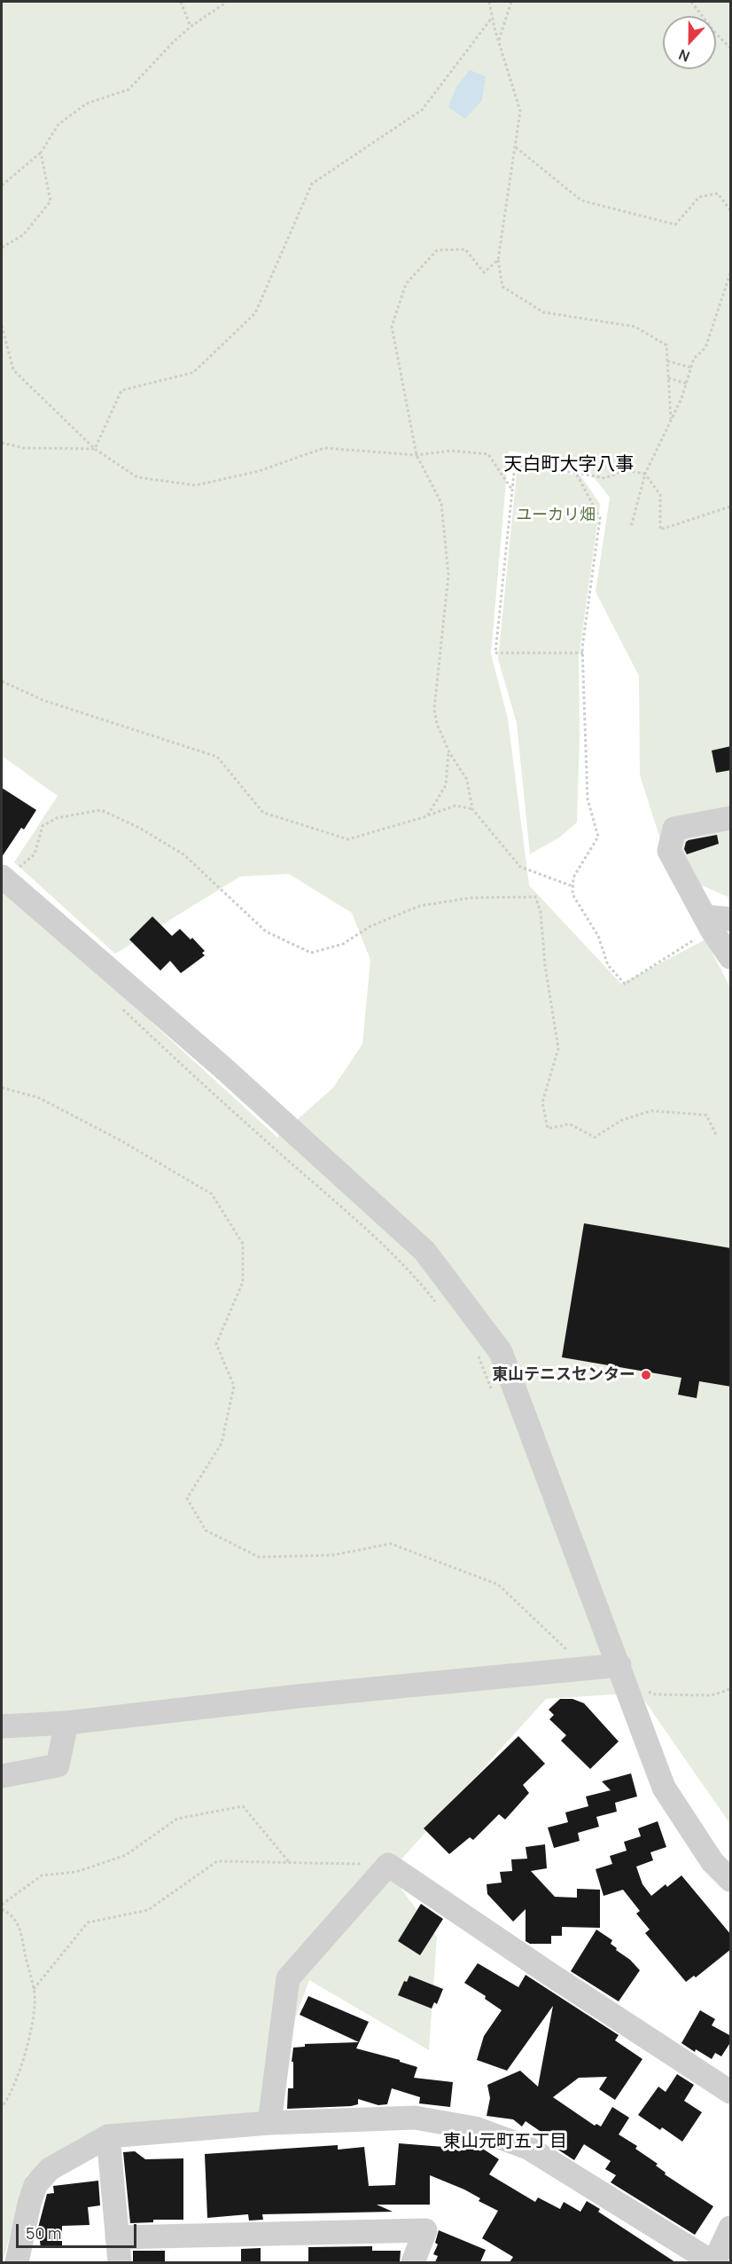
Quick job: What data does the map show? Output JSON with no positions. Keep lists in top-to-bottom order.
{
  "districts": ["天白町大字八事", "東山元町五丁目"],
  "parks": ["ユーカリ畑"],
  "places": ["東山テニスセンター"],
  "scale_bar": "50 m",
  "north": "bottom"
}
